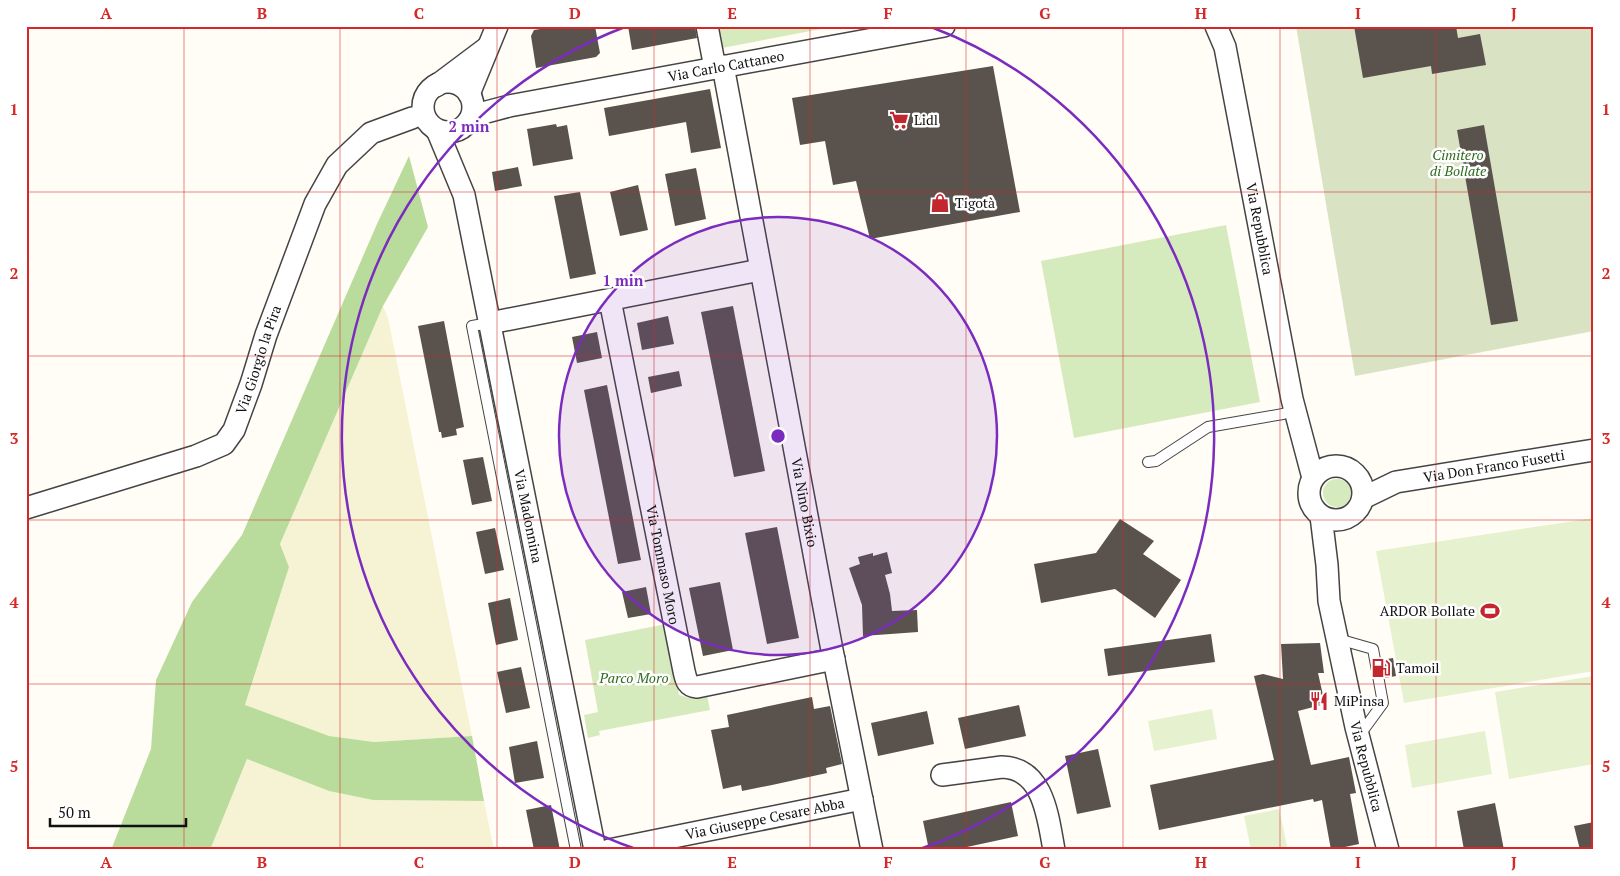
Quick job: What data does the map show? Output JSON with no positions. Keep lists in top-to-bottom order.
{
  "streets": {
    "street": [
      "Via Carlo Cattaneo",
      "Via Repubblica",
      "Via Giorgio la Pira",
      "Via Don Franco Fusetti",
      "Via Nino Bixio",
      "Via Madonnina",
      "Via Tommaso Moro",
      "Via Giuseppe Cesare Abba"
    ]
  },
  "crossings": [
    ["Via Carlo Cattaneo", "Via Nino Bixio"],
    ["Via Carlo Cattaneo", "Via Madonnina"],
    ["Via Repubblica", "Via Don Franco Fusetti"],
    ["Via Nino Bixio", "Via Tommaso Moro"],
    ["Via Nino Bixio", "Via Giuseppe Cesare Abba"]
  ],
  "parks": ["Cimitero di Bollate", "Parco Moro"],
  "places": {
    "supermarket": ["Lidl"],
    "shop": ["Tigotà"],
    "sports": ["ARDOR Bollate"],
    "fuel station": ["Tamoil"],
    "restaurant": ["MiPinsa"]
  },
  "scale_bar": "50 m",
  "grid": {
    "columns": [
      "A",
      "B",
      "C",
      "D",
      "E",
      "F",
      "G",
      "H",
      "I",
      "J"
    ],
    "rows": [
      "1",
      "2",
      "3",
      "4",
      "5"
    ]
  },
  "rings": ["2 min", "1 min"]
}
